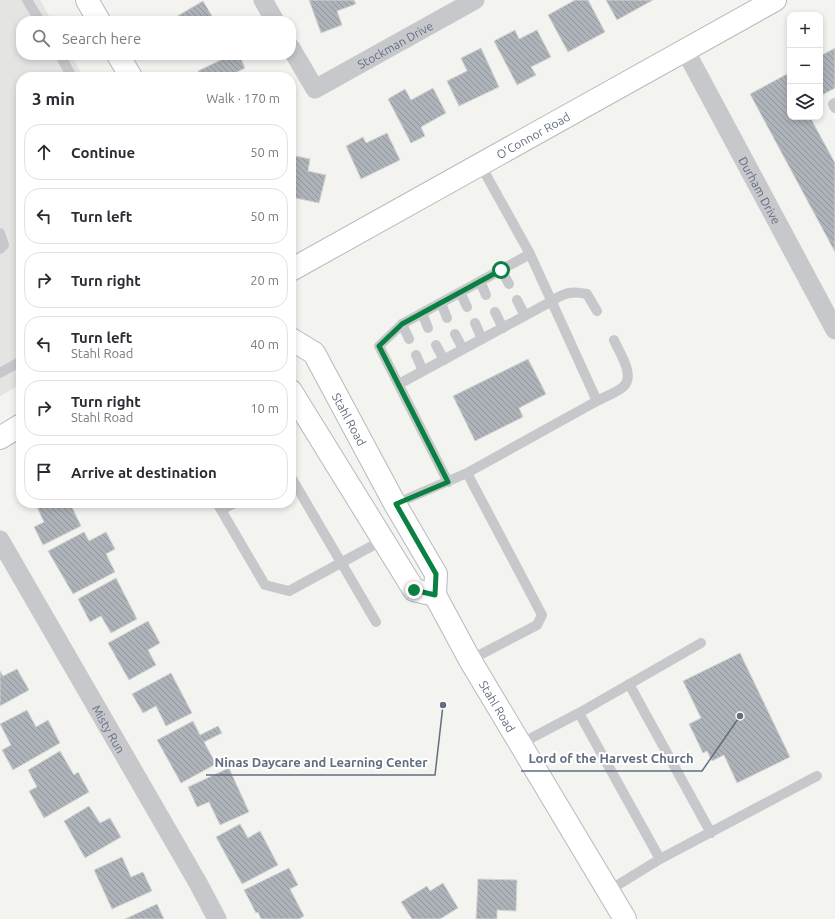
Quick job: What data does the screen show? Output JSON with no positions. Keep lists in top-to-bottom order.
{
  "streets": {
    "street": [
      "Stockman Drive",
      "O'Connor Road",
      "Durham Drive",
      "Stahl Road",
      "Misty Run"
    ]
  },
  "crossings": [
    ["O'Connor Road", "Durham Drive"]
  ],
  "places": ["Ninas Daycare and Learning Center", "Lord of the Harvest Church"],
  "page": {
    "map_buttons": ["+", "−"],
    "search": "Search here",
    "heading": ["3 min", "Walk · 170 m"],
    "list": [
      ["Continue", "50 m"],
      ["Turn left", "50 m"],
      ["Turn right", "20 m"],
      ["Turn left", "Stahl Road", "40 m"],
      ["Turn right", "Stahl Road", "10 m"],
      "Arrive at destination"
    ]
  }
}
